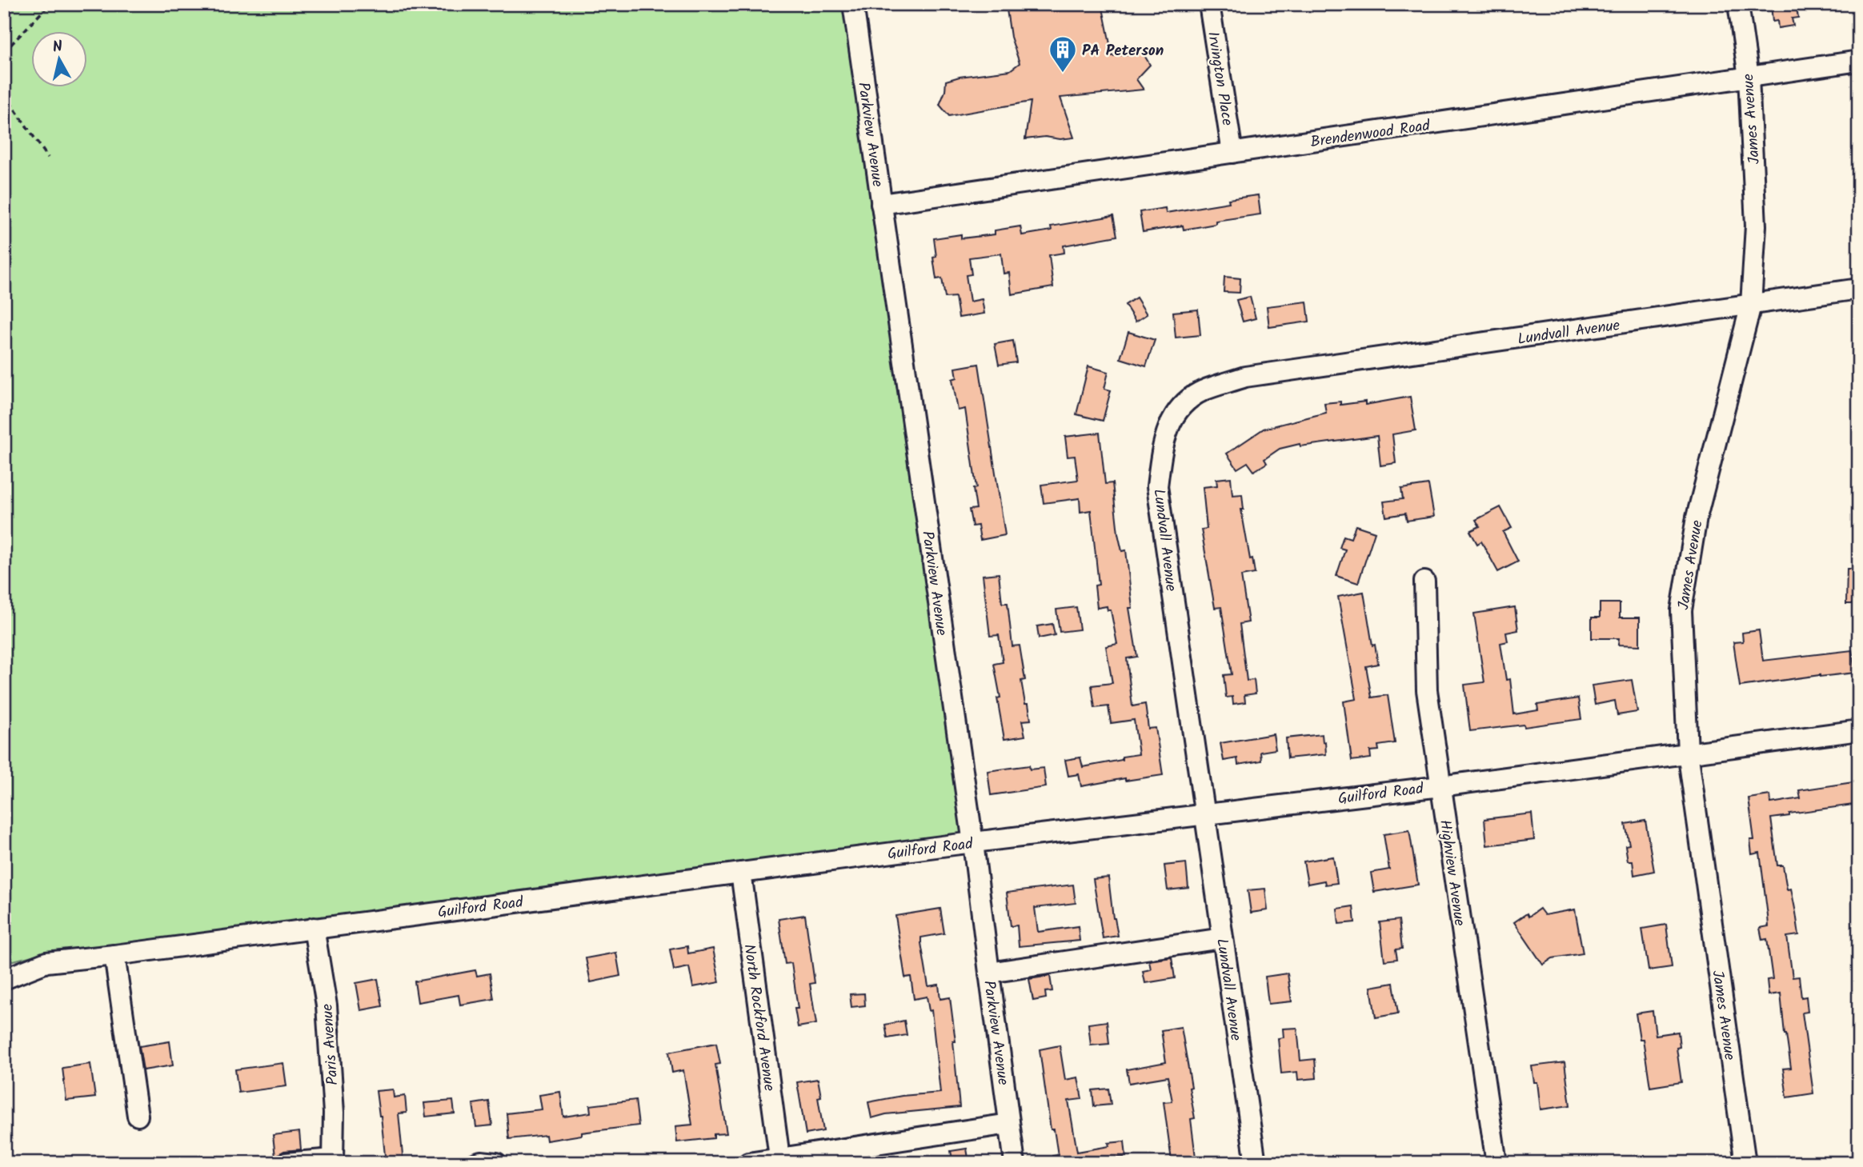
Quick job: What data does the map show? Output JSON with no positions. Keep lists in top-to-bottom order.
{
  "streets": {
    "street": [
      "Irvington Place",
      "James Avenue",
      "Brendenwood Road",
      "Parkview Avenue",
      "Lundvall Avenue",
      "Guilford Road",
      "Highview Avenue",
      "North Rockford Avenue",
      "Paris Avenue"
    ]
  },
  "crossings": [
    ["Irvington Place", "Brendenwood Road"],
    ["James Avenue", "Brendenwood Road"],
    ["James Avenue", "Lundvall Avenue"],
    ["James Avenue", "Guilford Road"],
    ["Brendenwood Road", "Parkview Avenue"],
    ["Parkview Avenue", "Guilford Road"],
    ["Lundvall Avenue", "Guilford Road"],
    ["Guilford Road", "Highview Avenue"],
    ["Guilford Road", "North Rockford Avenue"],
    ["Guilford Road", "Paris Avenue"]
  ],
  "places": {
    "building": ["PA Peterson"]
  },
  "north": "top"
}
